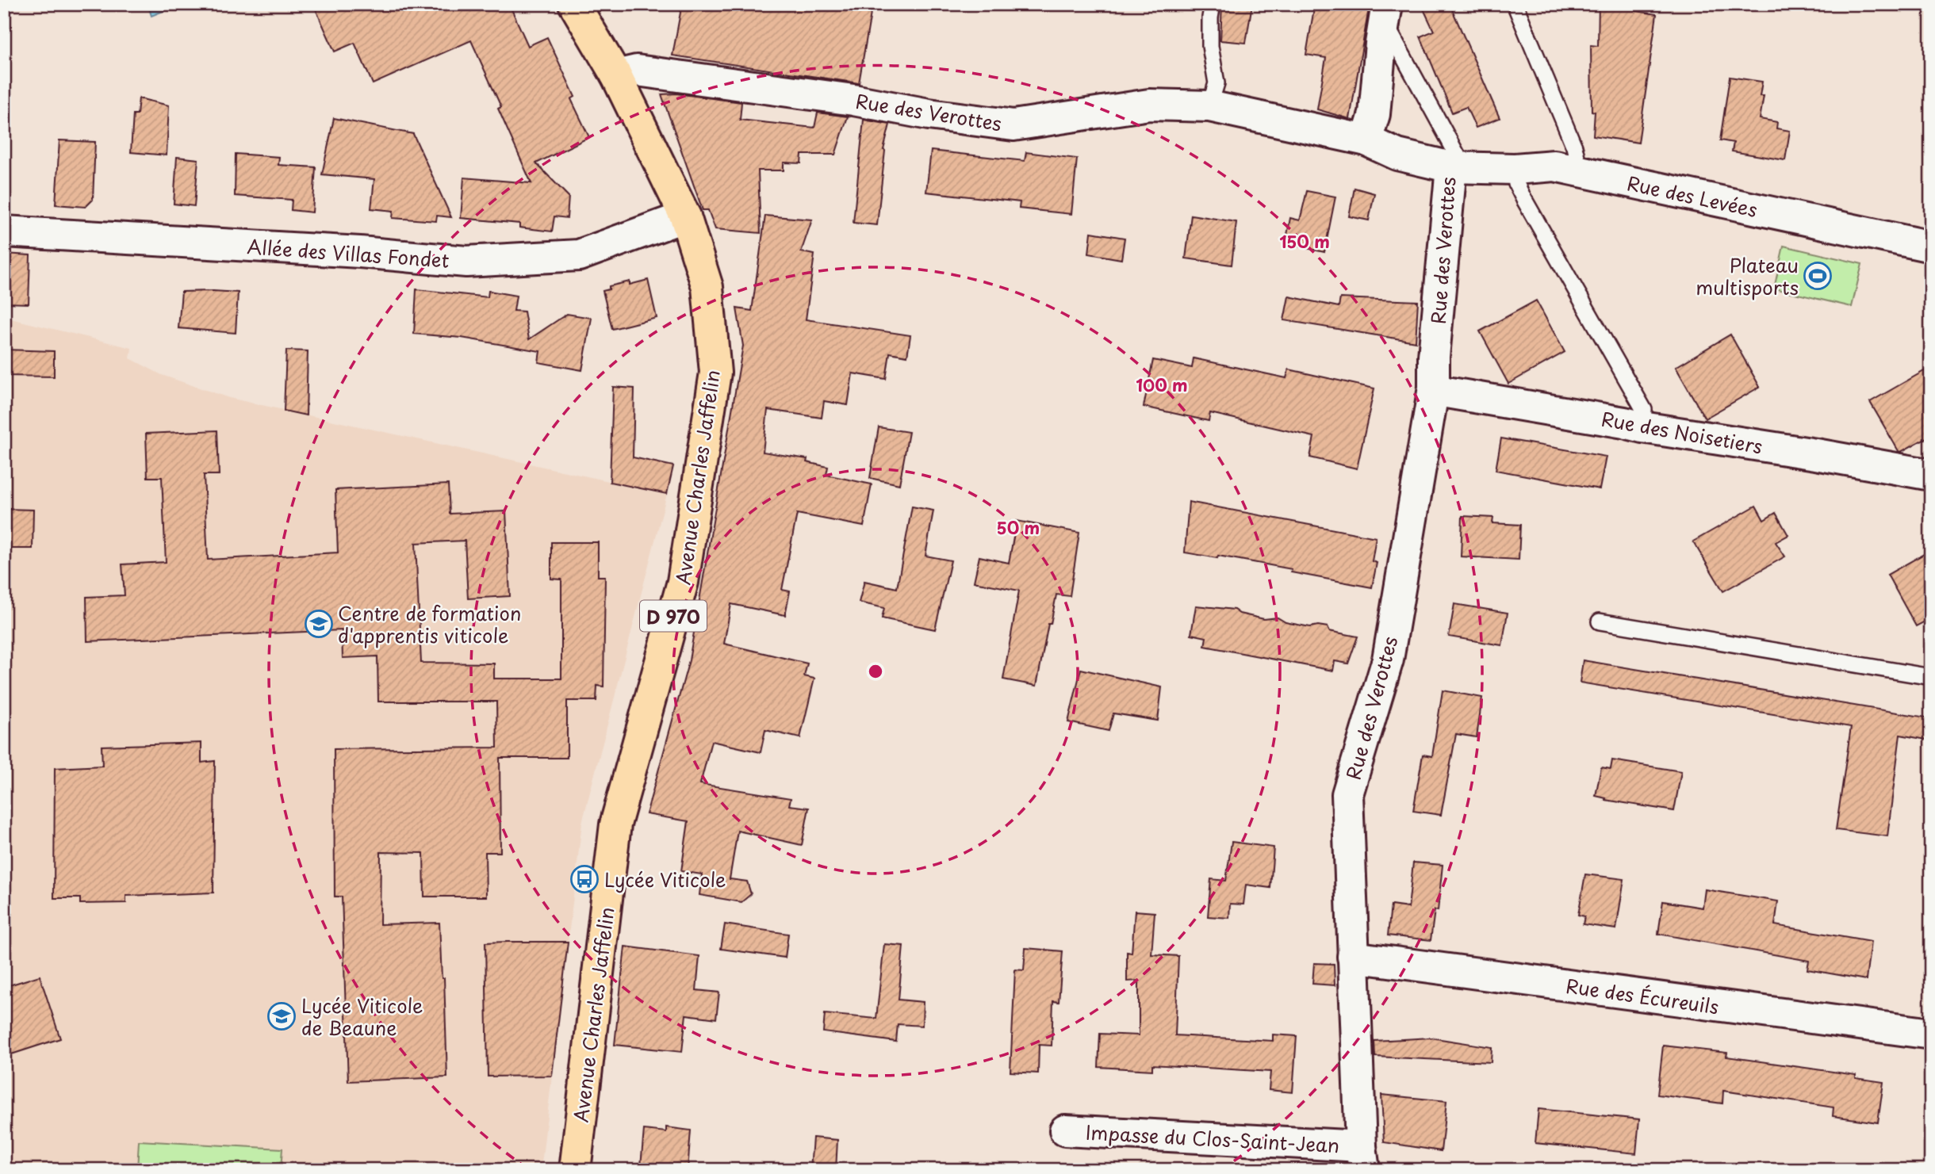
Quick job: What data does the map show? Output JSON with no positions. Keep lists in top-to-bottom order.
{
  "streets": {
    "main road": ["Avenue Charles Jaffelin", "D 970"],
    "street": [
      "Rue des Verottes",
      "Rue des Levées",
      "Allée des Villas Fondet",
      "Rue des Noisetiers",
      "Rue des Écureuils",
      "Impasse du Clos-Saint-Jean"
    ]
  },
  "crossings": [
    ["Rue des Verottes", "Rue des Levées"],
    ["Rue des Verottes", "Rue des Noisetiers"],
    ["Rue des Verottes", "Avenue Charles Jaffelin"],
    ["Rue des Verottes", "Rue des Écureuils"],
    ["Rue des Verottes", "Impasse du Clos-Saint-Jean"],
    ["Allée des Villas Fondet", "Avenue Charles Jaffelin"]
  ],
  "places": {
    "sports": ["Plateau multisports"],
    "school or university": ["Centre de formation d'apprentis viticole", "Lycée Viticole de Beaune"],
    "bus stop": ["Lycée Viticole"]
  },
  "rings": ["150 m", "100 m", "50 m"]
}
